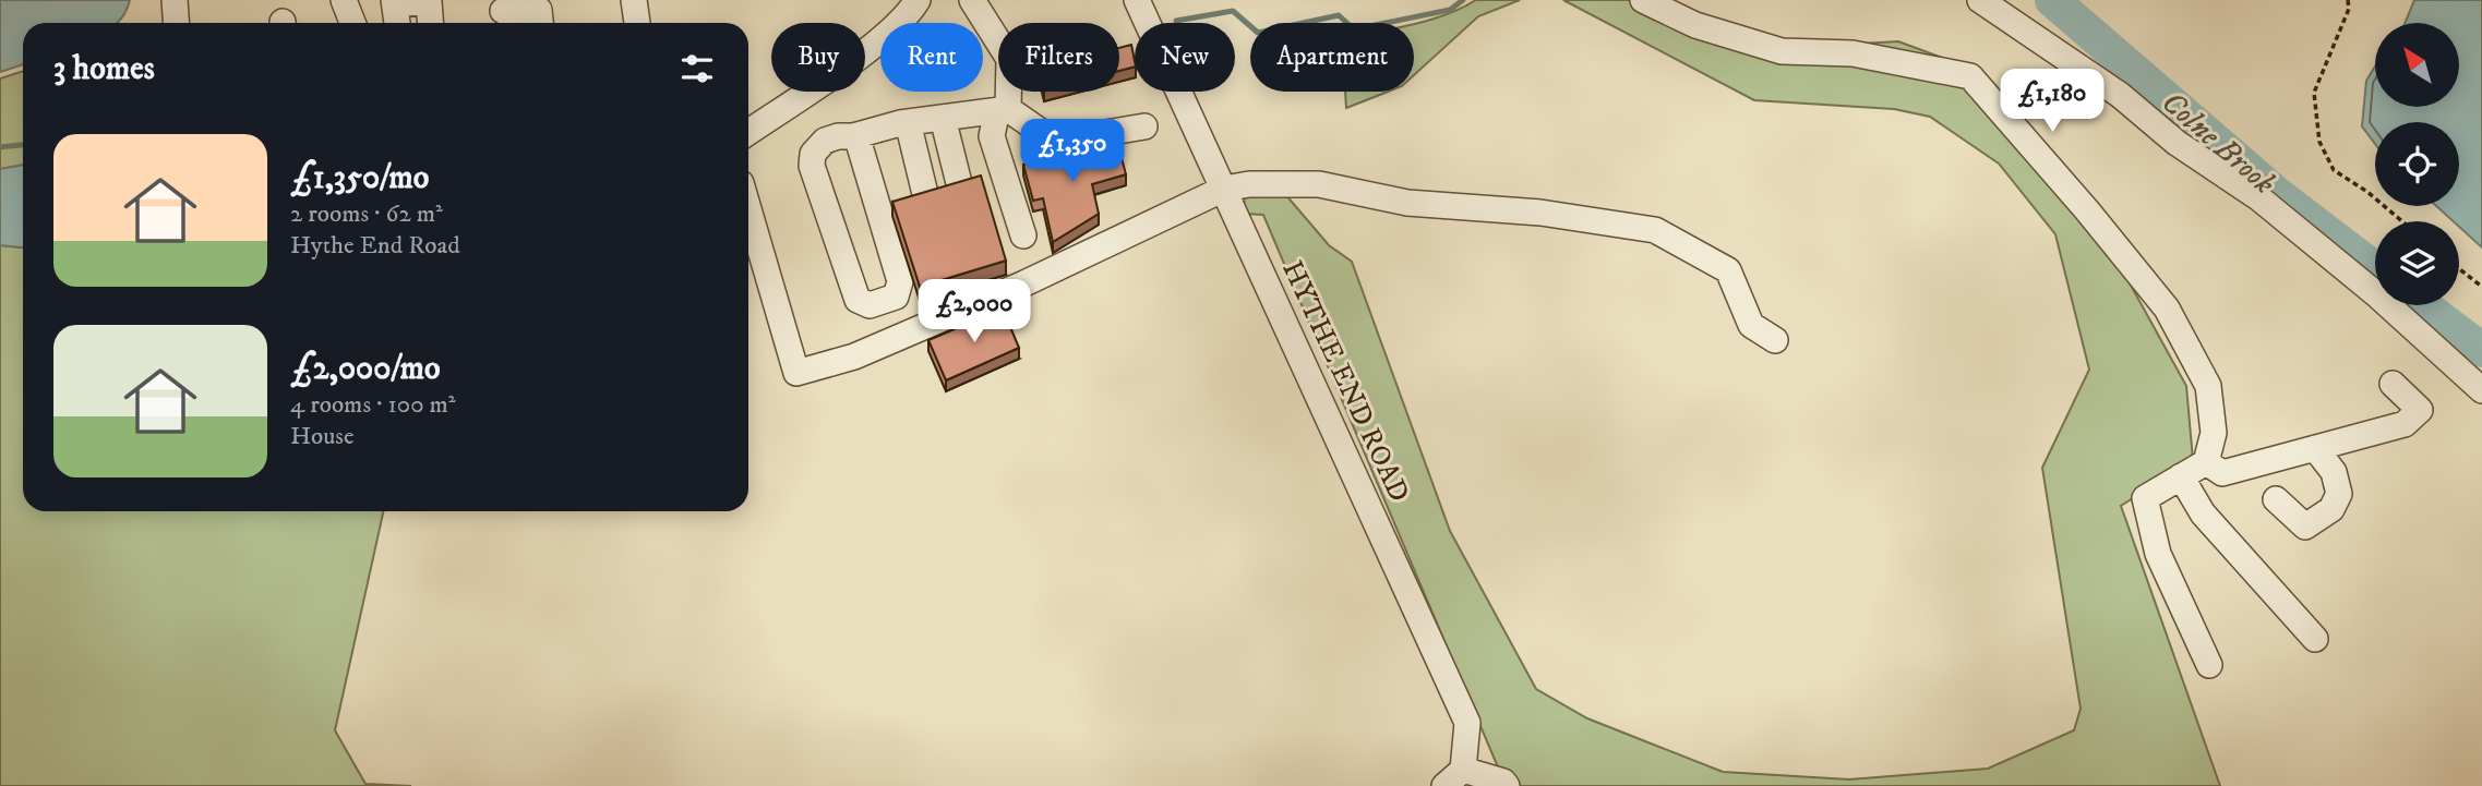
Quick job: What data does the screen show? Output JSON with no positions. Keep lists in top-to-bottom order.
{
  "streets": {
    "street": ["HYTHE END ROAD"]
  },
  "water": ["Colne Brook"],
  "north": "top left",
  "page": {
    "chip": [
      "Buy",
      "Rent",
      "Filters",
      "New",
      "Apartment"
    ],
    "heading": "3 homes",
    "price": ["£1,180", "£1,350", "£2,000"],
    "list": [
      {
        "name": "£1,350/mo",
        "note": "2 rooms · 62 m² · Hythe End Road"
      },
      {
        "name": "£2,000/mo",
        "note": "4 rooms · 100 m² · House"
      }
    ]
  }
}
